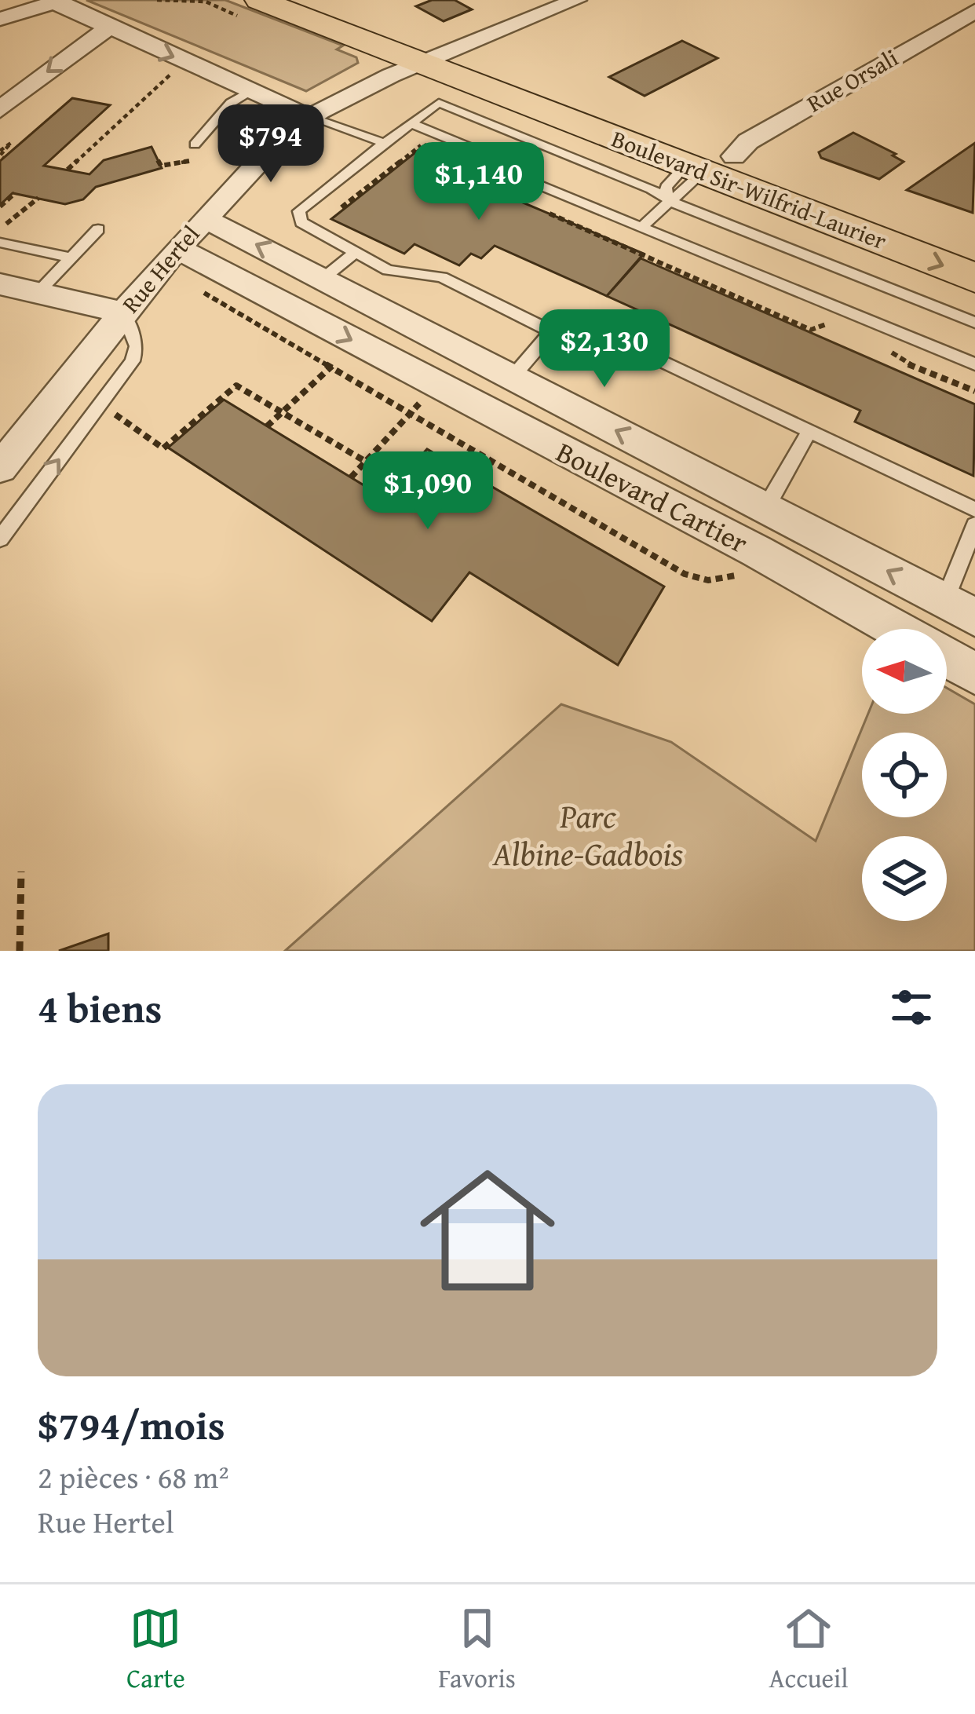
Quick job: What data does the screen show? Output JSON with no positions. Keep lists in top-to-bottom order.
{
  "streets": {
    "main road": ["Boulevard Sir-Wilfrid-Laurier"],
    "street": ["Rue Orsali", "Rue Hertel", "Boulevard Cartier"]
  },
  "crossings": [
    ["Rue Orsali", "Boulevard Sir-Wilfrid-Laurier"],
    ["Boulevard Sir-Wilfrid-Laurier", "Rue Hertel"],
    ["Rue Hertel", "Boulevard Cartier"]
  ],
  "parks": ["Parc Albine-Gadbois"],
  "north": "left",
  "page": {
    "price": [
      "$794",
      "$1,140",
      "$2,130",
      "$1,090"
    ],
    "heading": "4 biens",
    "list": [
      {
        "name": "$794/mois",
        "note": "2 pièces · 68 m² · Rue Hertel"
      }
    ],
    "tabs": ["Carte", "Favoris", "Accueil"]
  }
}
